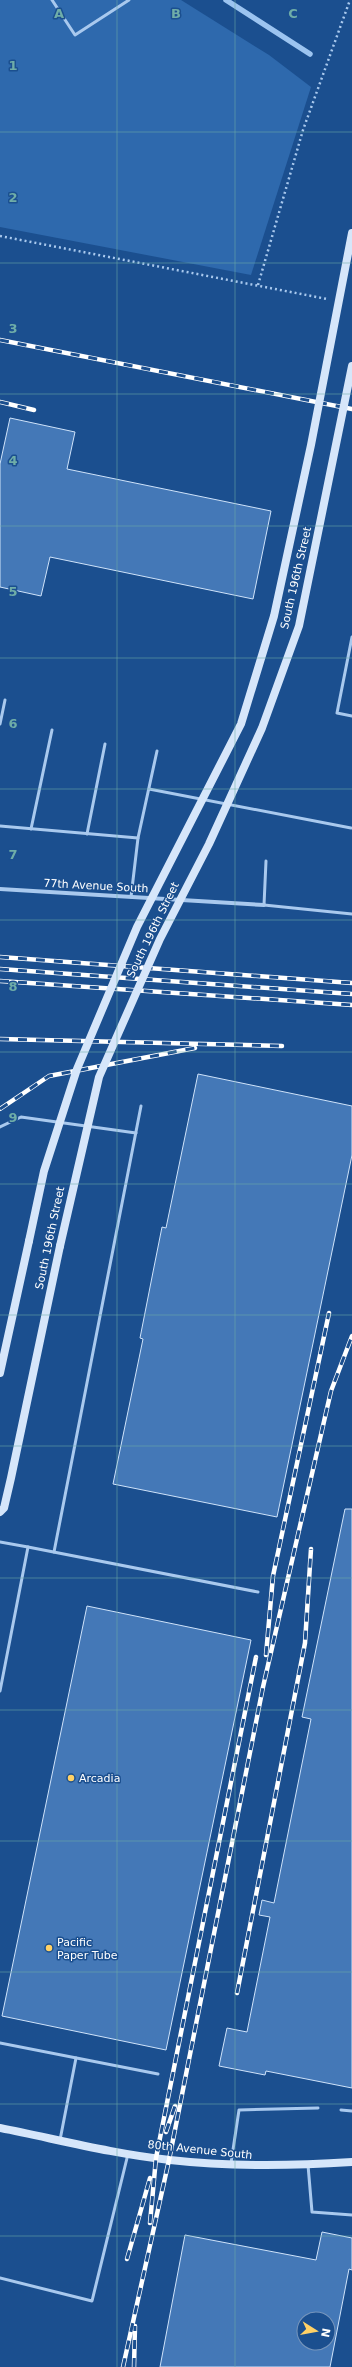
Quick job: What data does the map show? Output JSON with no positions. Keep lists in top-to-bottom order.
{
  "streets": {
    "main road": ["South 196th Street", "80th Avenue South"],
    "street": ["77th Avenue South"]
  },
  "places": ["Arcadia", "Pacific Paper Tube"],
  "north": "right",
  "grid": {
    "columns": ["A", "B", "C"],
    "rows": [
      "1",
      "2",
      "3",
      "4",
      "5",
      "6",
      "7",
      "8",
      "9"
    ]
  }
}
